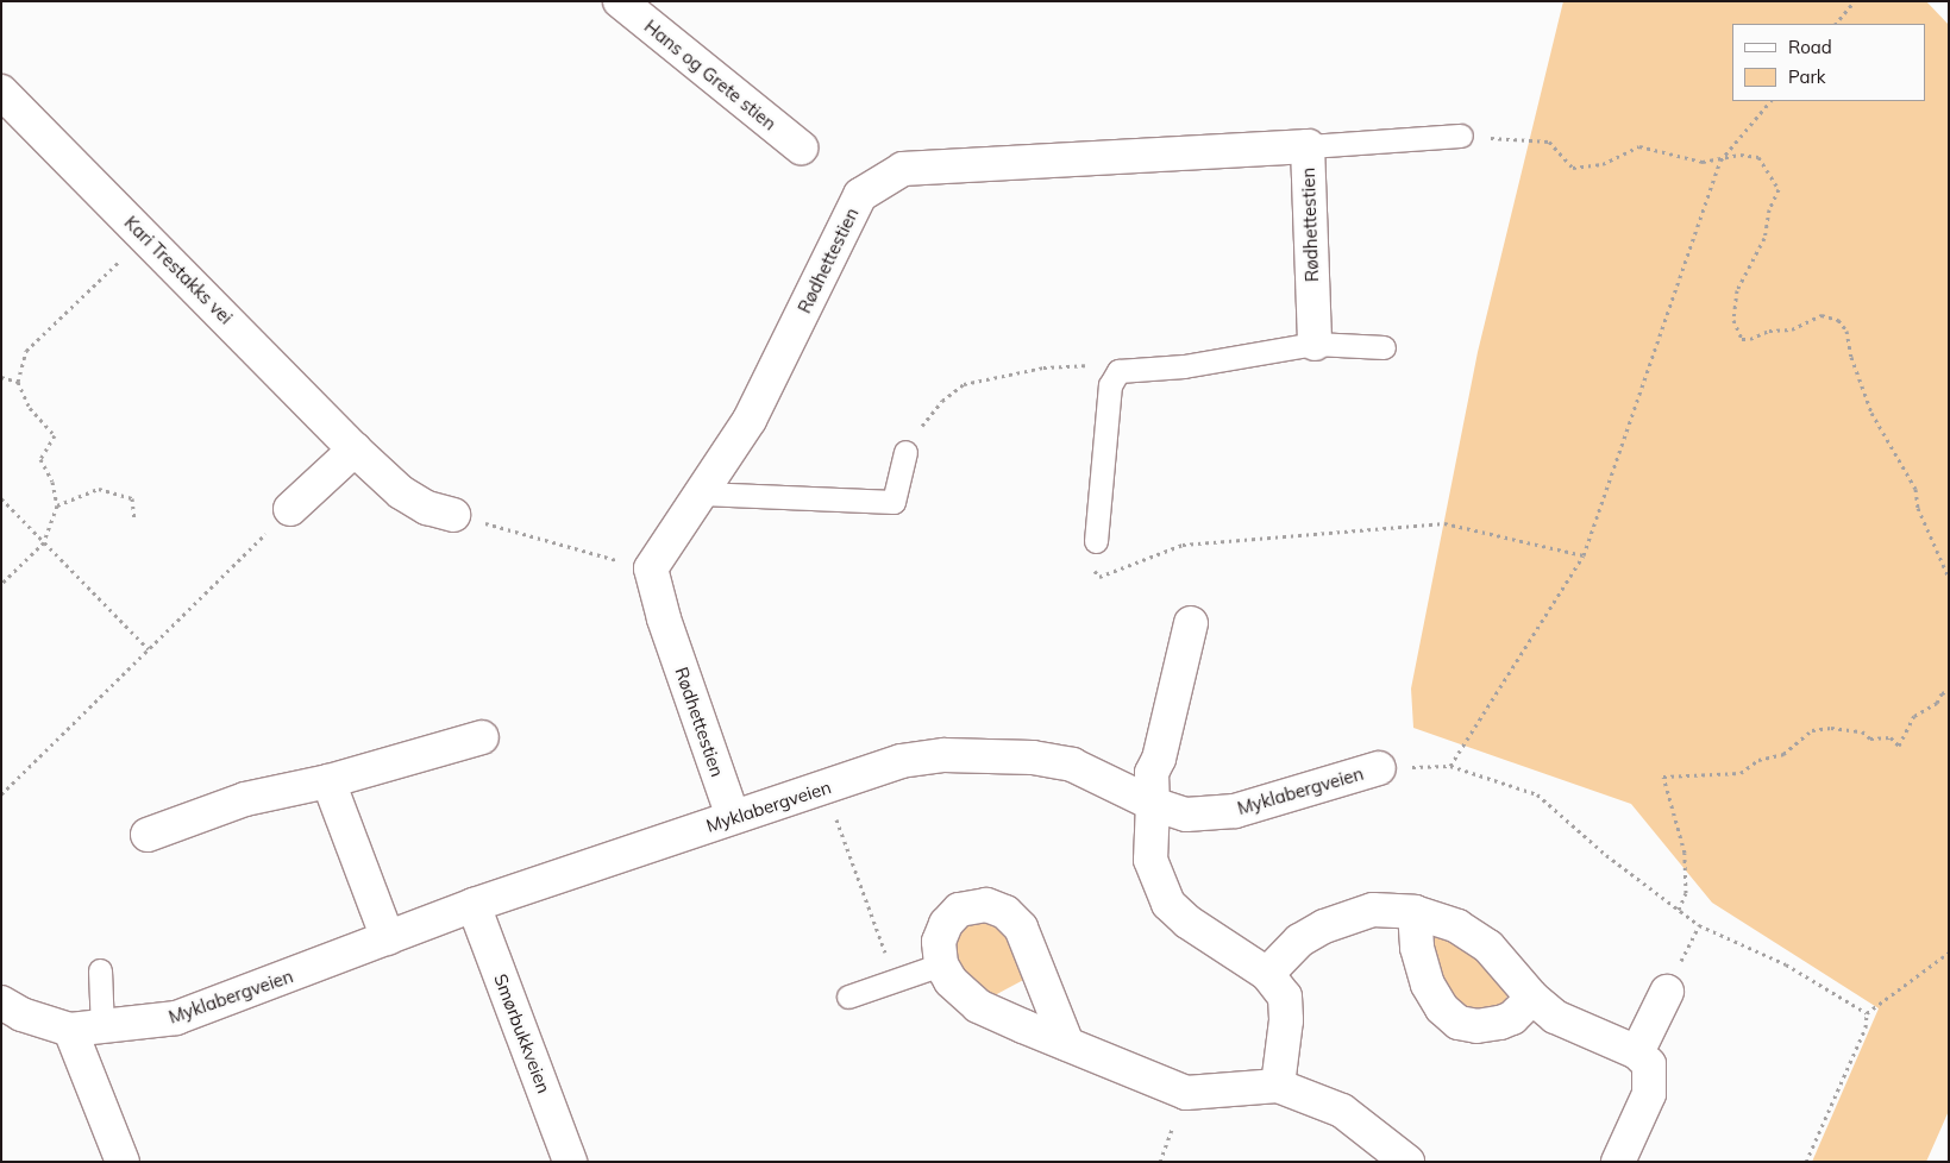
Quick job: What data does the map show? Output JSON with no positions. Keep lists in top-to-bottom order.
{
  "streets": {
    "street": [
      "Hans og Grete stien",
      "Rødhettestien",
      "Kari Trestakks vei",
      "Myklabergveien",
      "Smørbukkveien"
    ]
  },
  "crossings": [
    ["Rødhettestien", "Myklabergveien"],
    ["Myklabergveien", "Smørbukkveien"]
  ],
  "legend": ["Road", "Park"]
}
